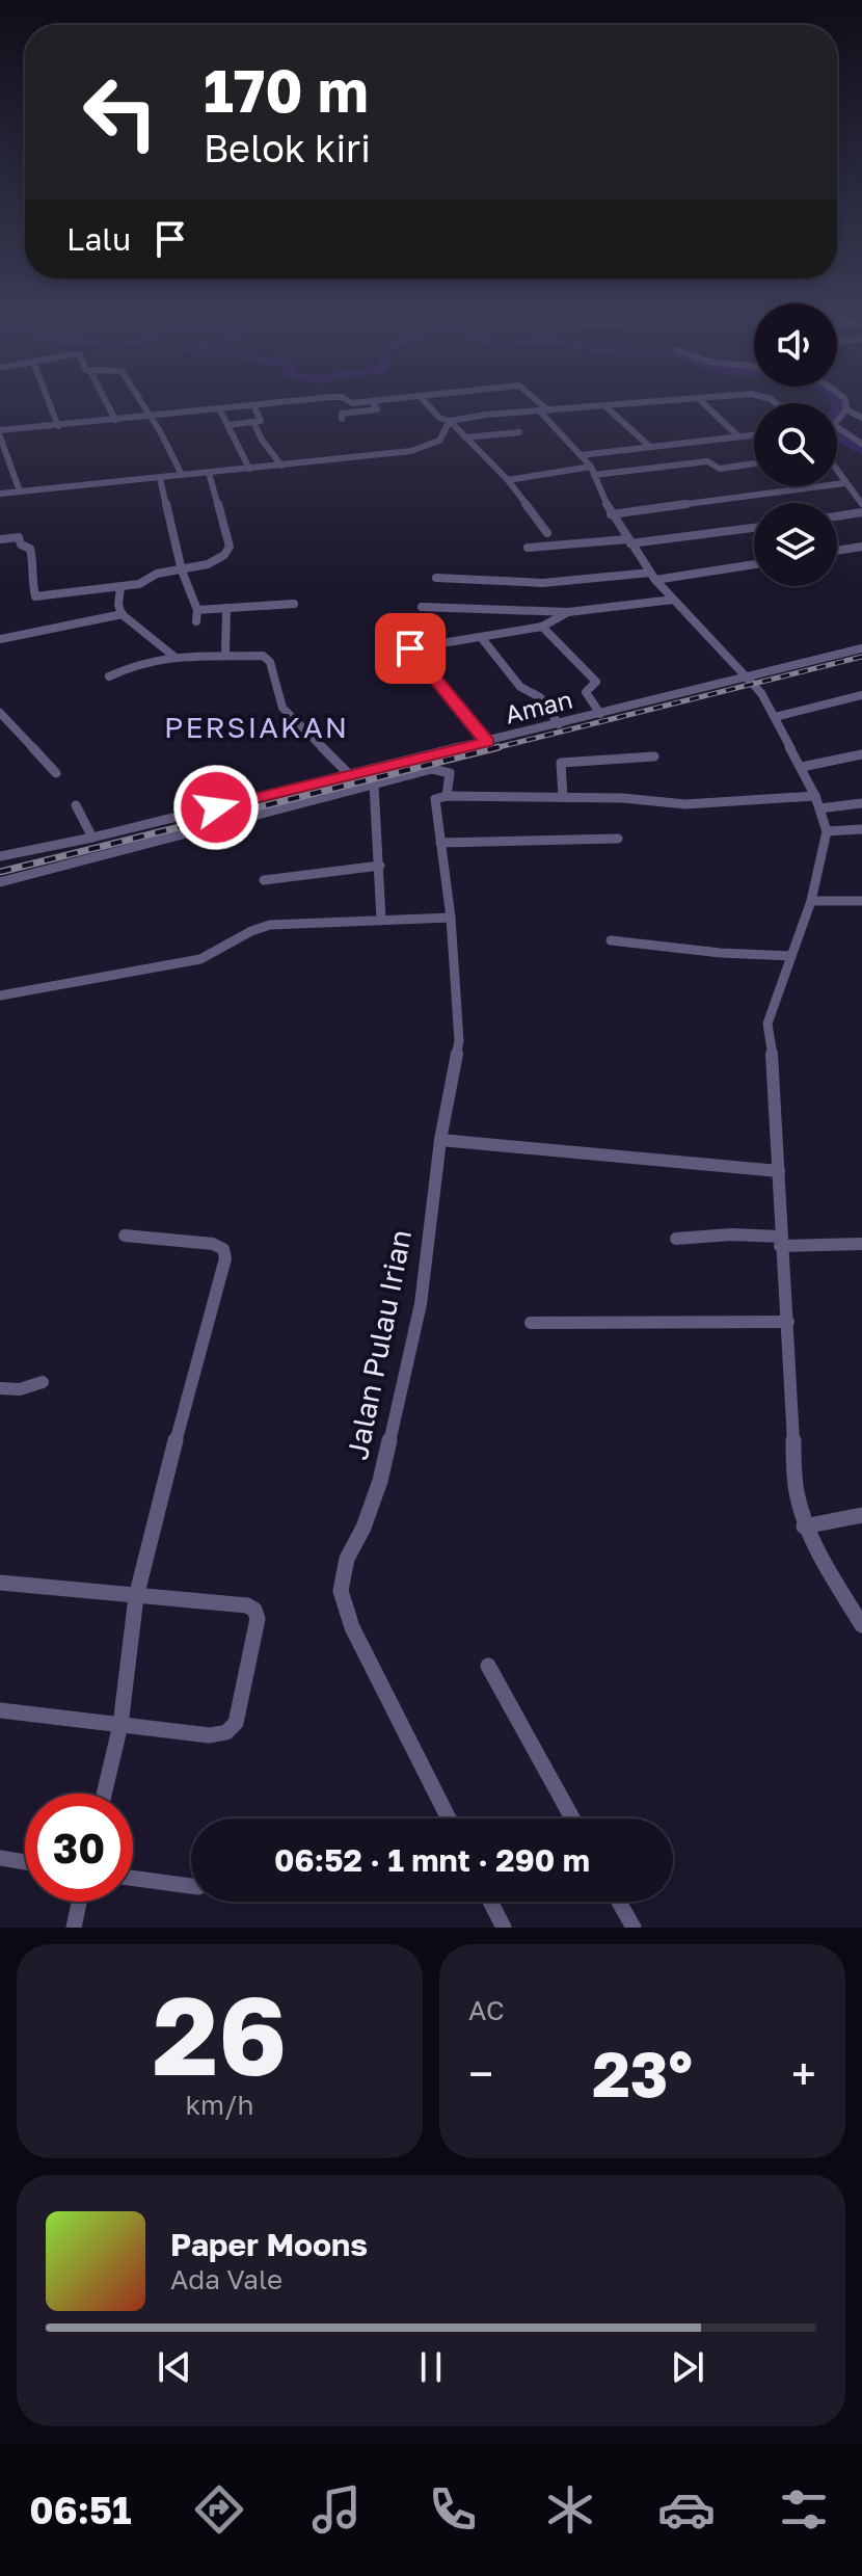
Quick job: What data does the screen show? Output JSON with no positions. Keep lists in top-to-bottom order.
{
  "streets": {
    "street": ["Aman", "Jalan Pulau Irian"]
  },
  "districts": ["PERSIAKAN"],
  "page": {
    "turn": ["170 m", "Belok kiri"],
    "then": "Lalu",
    "limit": "30",
    "trip": "06:52 · 1 mnt · 290 m",
    "tile": [
      ["26", "km/h"],
      "AC"
    ],
    "heat": ["−", "23°", "+"],
    "song": ["Paper Moons", "Ada Vale"],
    "tabs": "06:51"
  }
}
